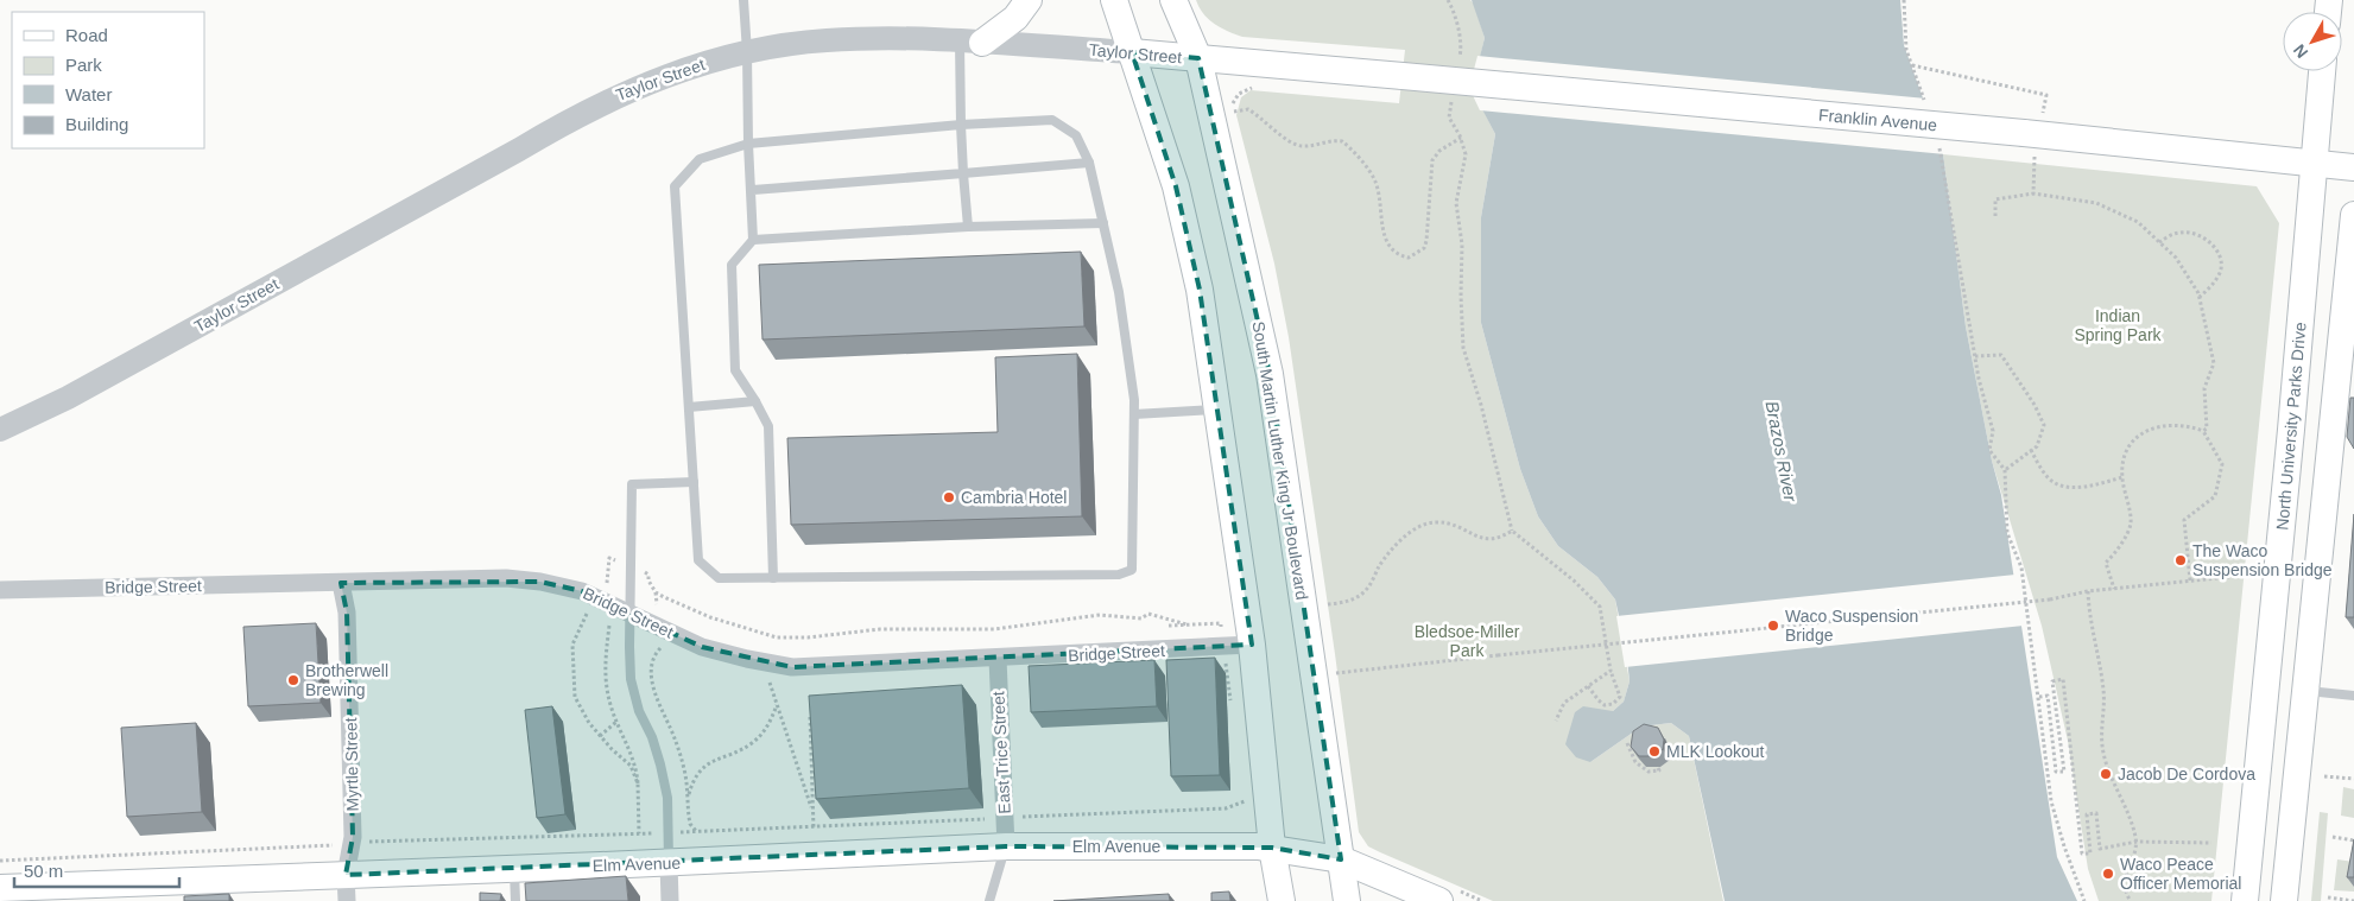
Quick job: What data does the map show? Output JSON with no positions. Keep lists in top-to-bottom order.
{
  "streets": {
    "main road": [
      "Taylor Street",
      "Franklin Avenue",
      "North University Parks Drive",
      "South Martin Luther King Jr Boulevard",
      "Elm Avenue"
    ],
    "street": ["Bridge Street", "East Trice Street", "Myrtle Street"]
  },
  "crossings": [
    ["Taylor Street", "Franklin Avenue"],
    ["Taylor Street", "South Martin Luther King Jr Boulevard"],
    ["Franklin Avenue", "North University Parks Drive"],
    ["South Martin Luther King Jr Boulevard", "Elm Avenue"],
    ["Bridge Street", "East Trice Street"],
    ["Bridge Street", "Myrtle Street"],
    ["East Trice Street", "Elm Avenue"],
    ["Myrtle Street", "Elm Avenue"]
  ],
  "water": ["Brazos River"],
  "parks": ["Indian Spring Park", "Bledsoe-Miller Park"],
  "places": [
    "Cambria Hotel",
    "The Waco Suspension Bridge",
    "Waco Suspension Bridge",
    "Brotherwell Brewing",
    "MLK Lookout",
    "Jacob De Cordova",
    "Waco Peace Officer Memorial"
  ],
  "legend": [
    "Road",
    "Park",
    "Water",
    "Building"
  ],
  "scale_bar": "50 m",
  "north": "bottom left"
}
